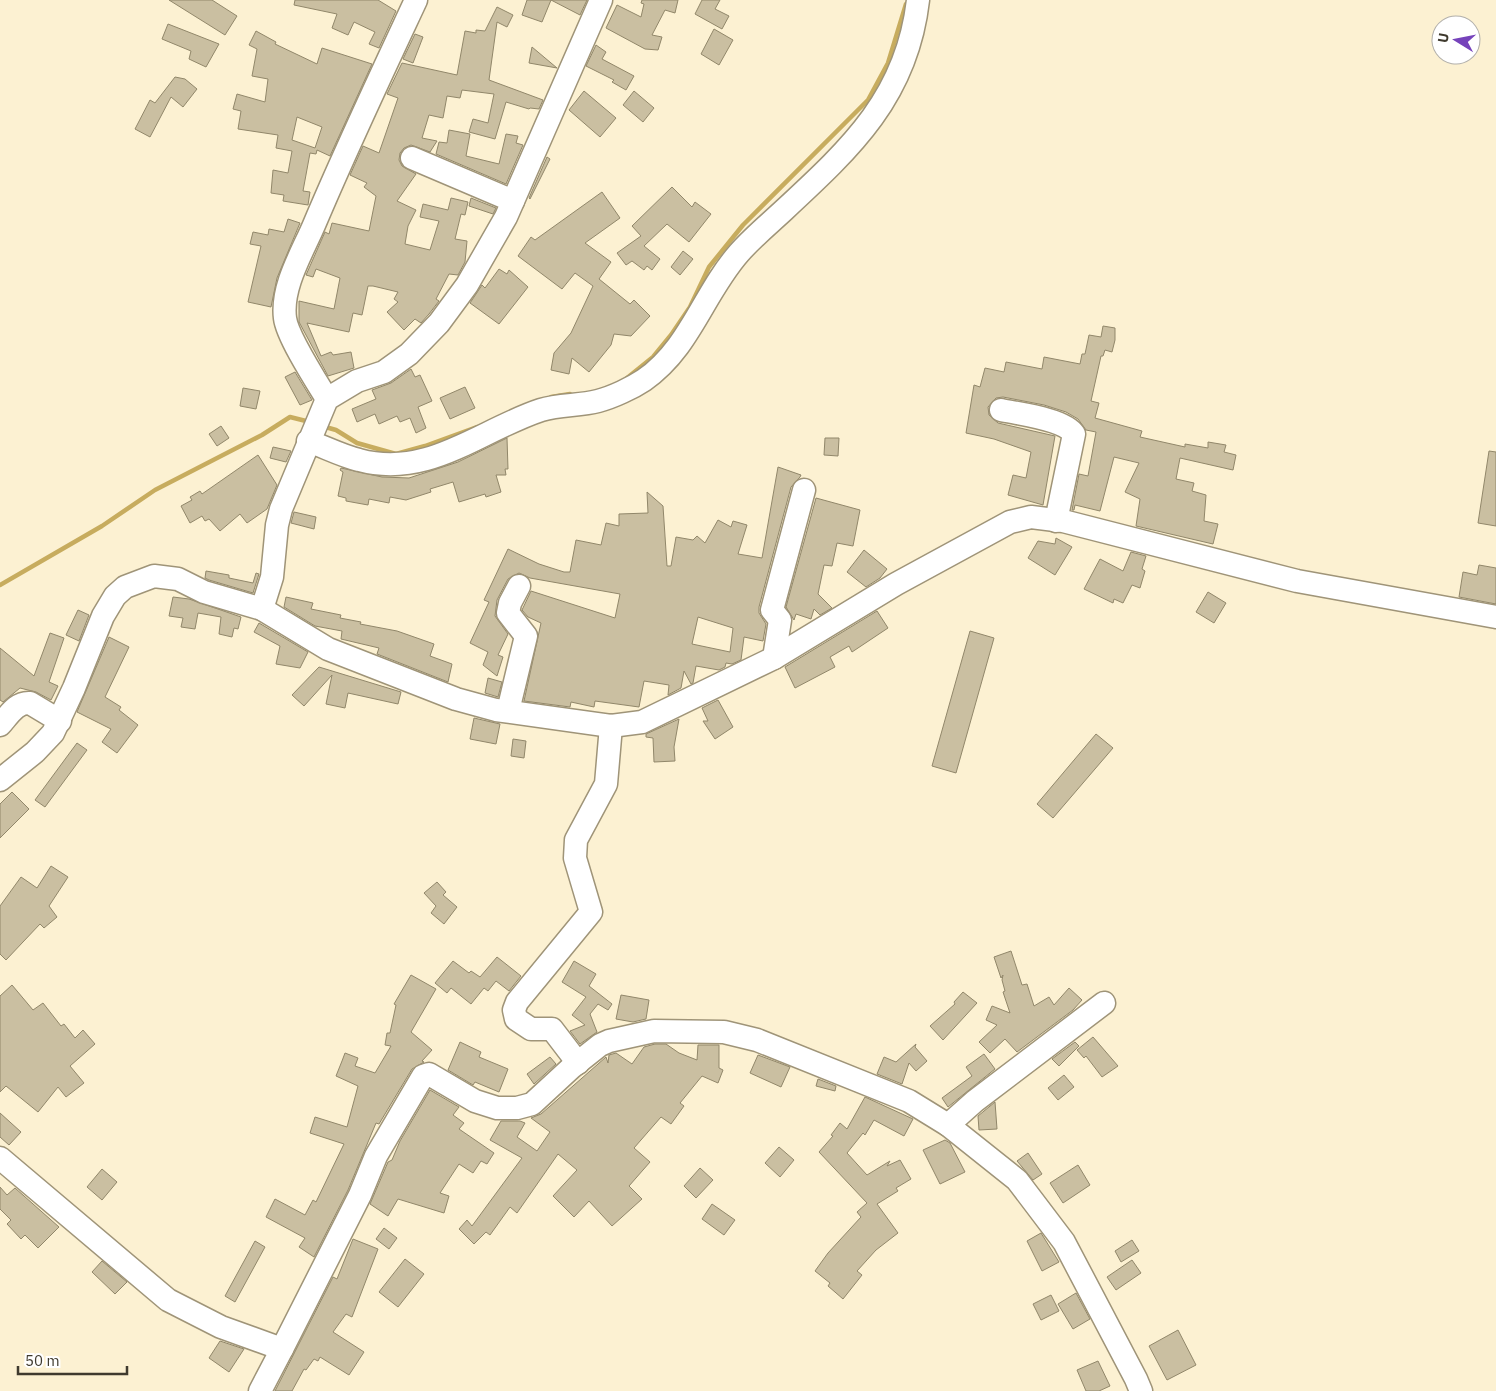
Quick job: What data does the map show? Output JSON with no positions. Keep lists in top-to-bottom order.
{
  "scale_bar": "50 m",
  "north": "left"
}
